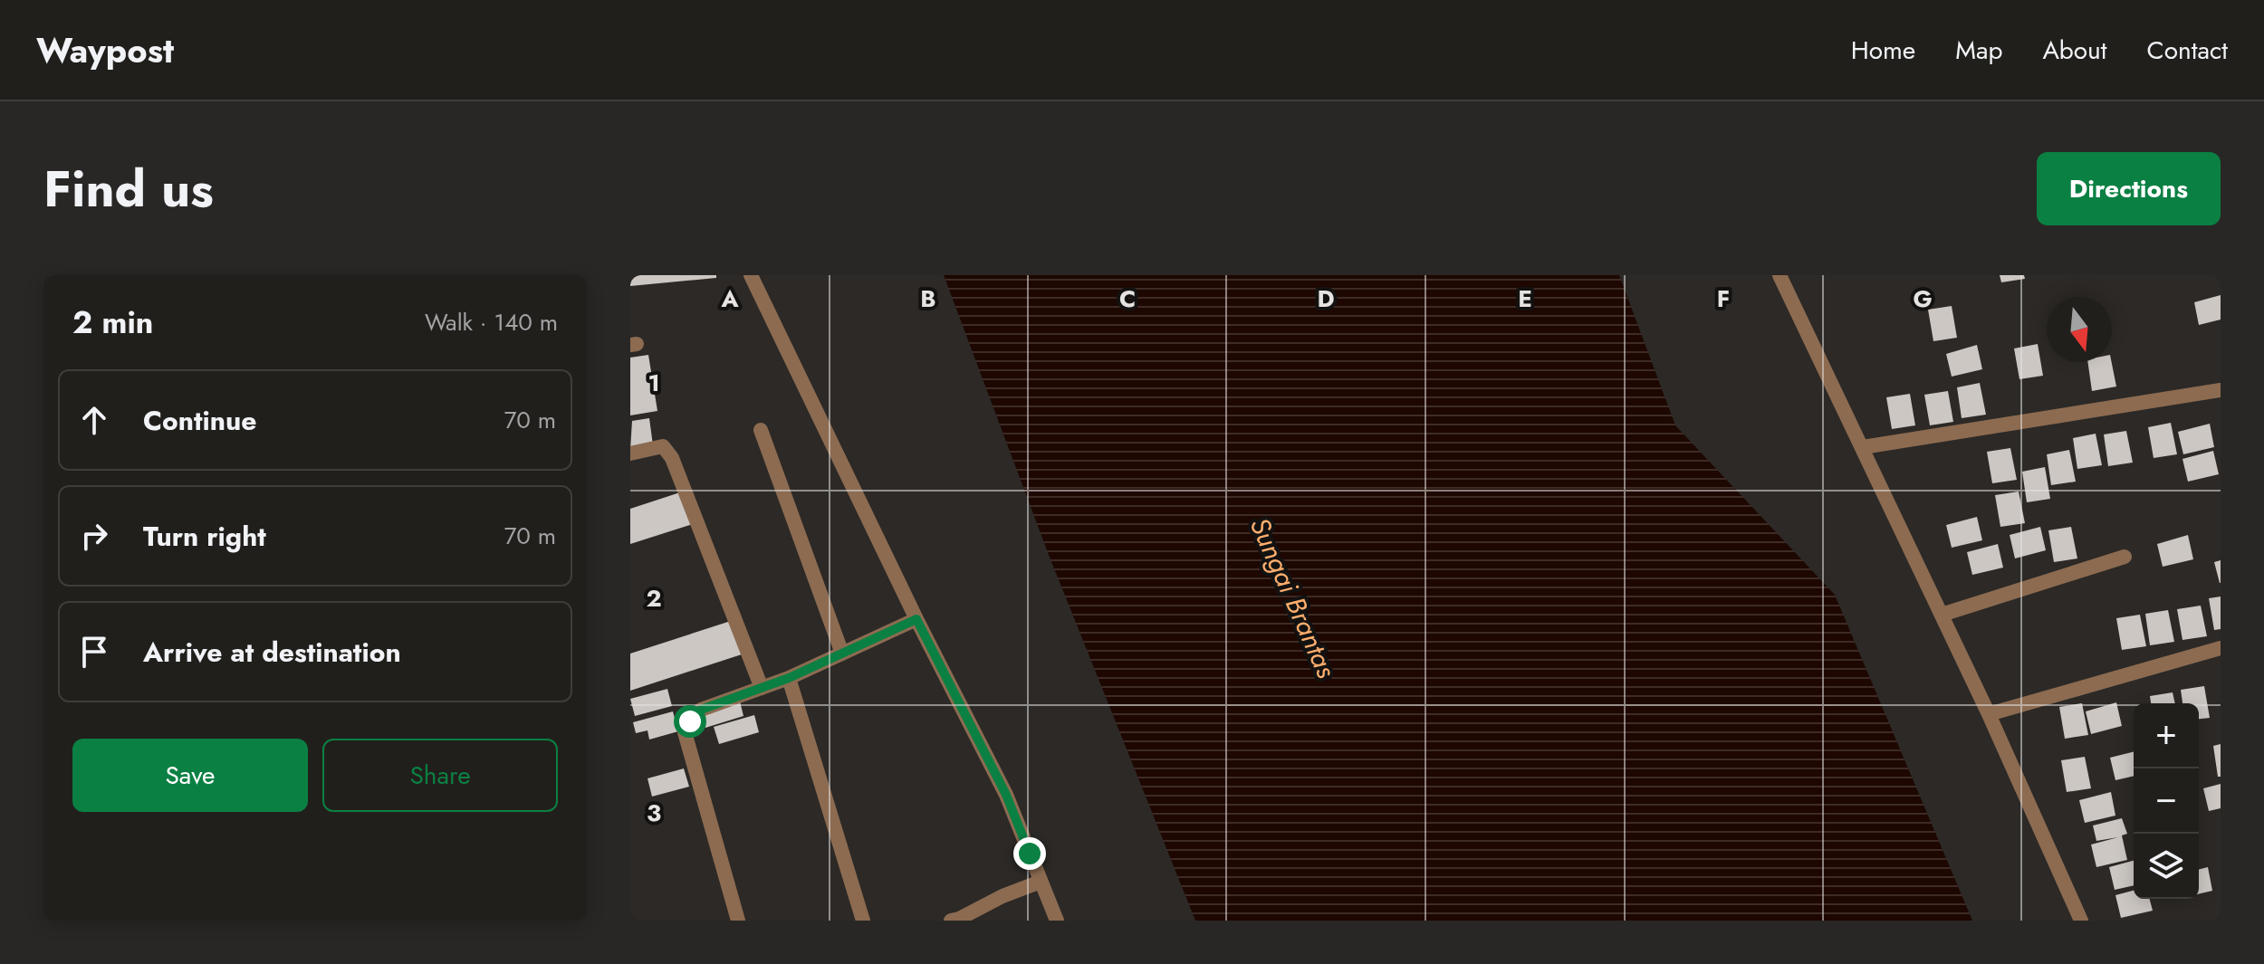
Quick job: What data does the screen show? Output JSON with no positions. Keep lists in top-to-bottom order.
{
  "water": ["Sungai Brantas"],
  "north": "bottom",
  "page": {
    "header": "Waypost",
    "nav": [
      "Home",
      "Map",
      "About",
      "Contact"
    ],
    "title": "Find us",
    "buttons": [
      "Directions",
      ["Save", "Share"]
    ],
    "heading": ["2 min", "Walk · 140 m"],
    "list": [
      ["Continue", "70 m"],
      ["Turn right", "70 m"],
      "Arrive at destination"
    ],
    "map_buttons": ["+", "−"]
  },
  "grid": {
    "columns": [
      "A",
      "B",
      "C",
      "D",
      "E",
      "F",
      "G"
    ],
    "rows": ["1", "2", "3"]
  }
}
